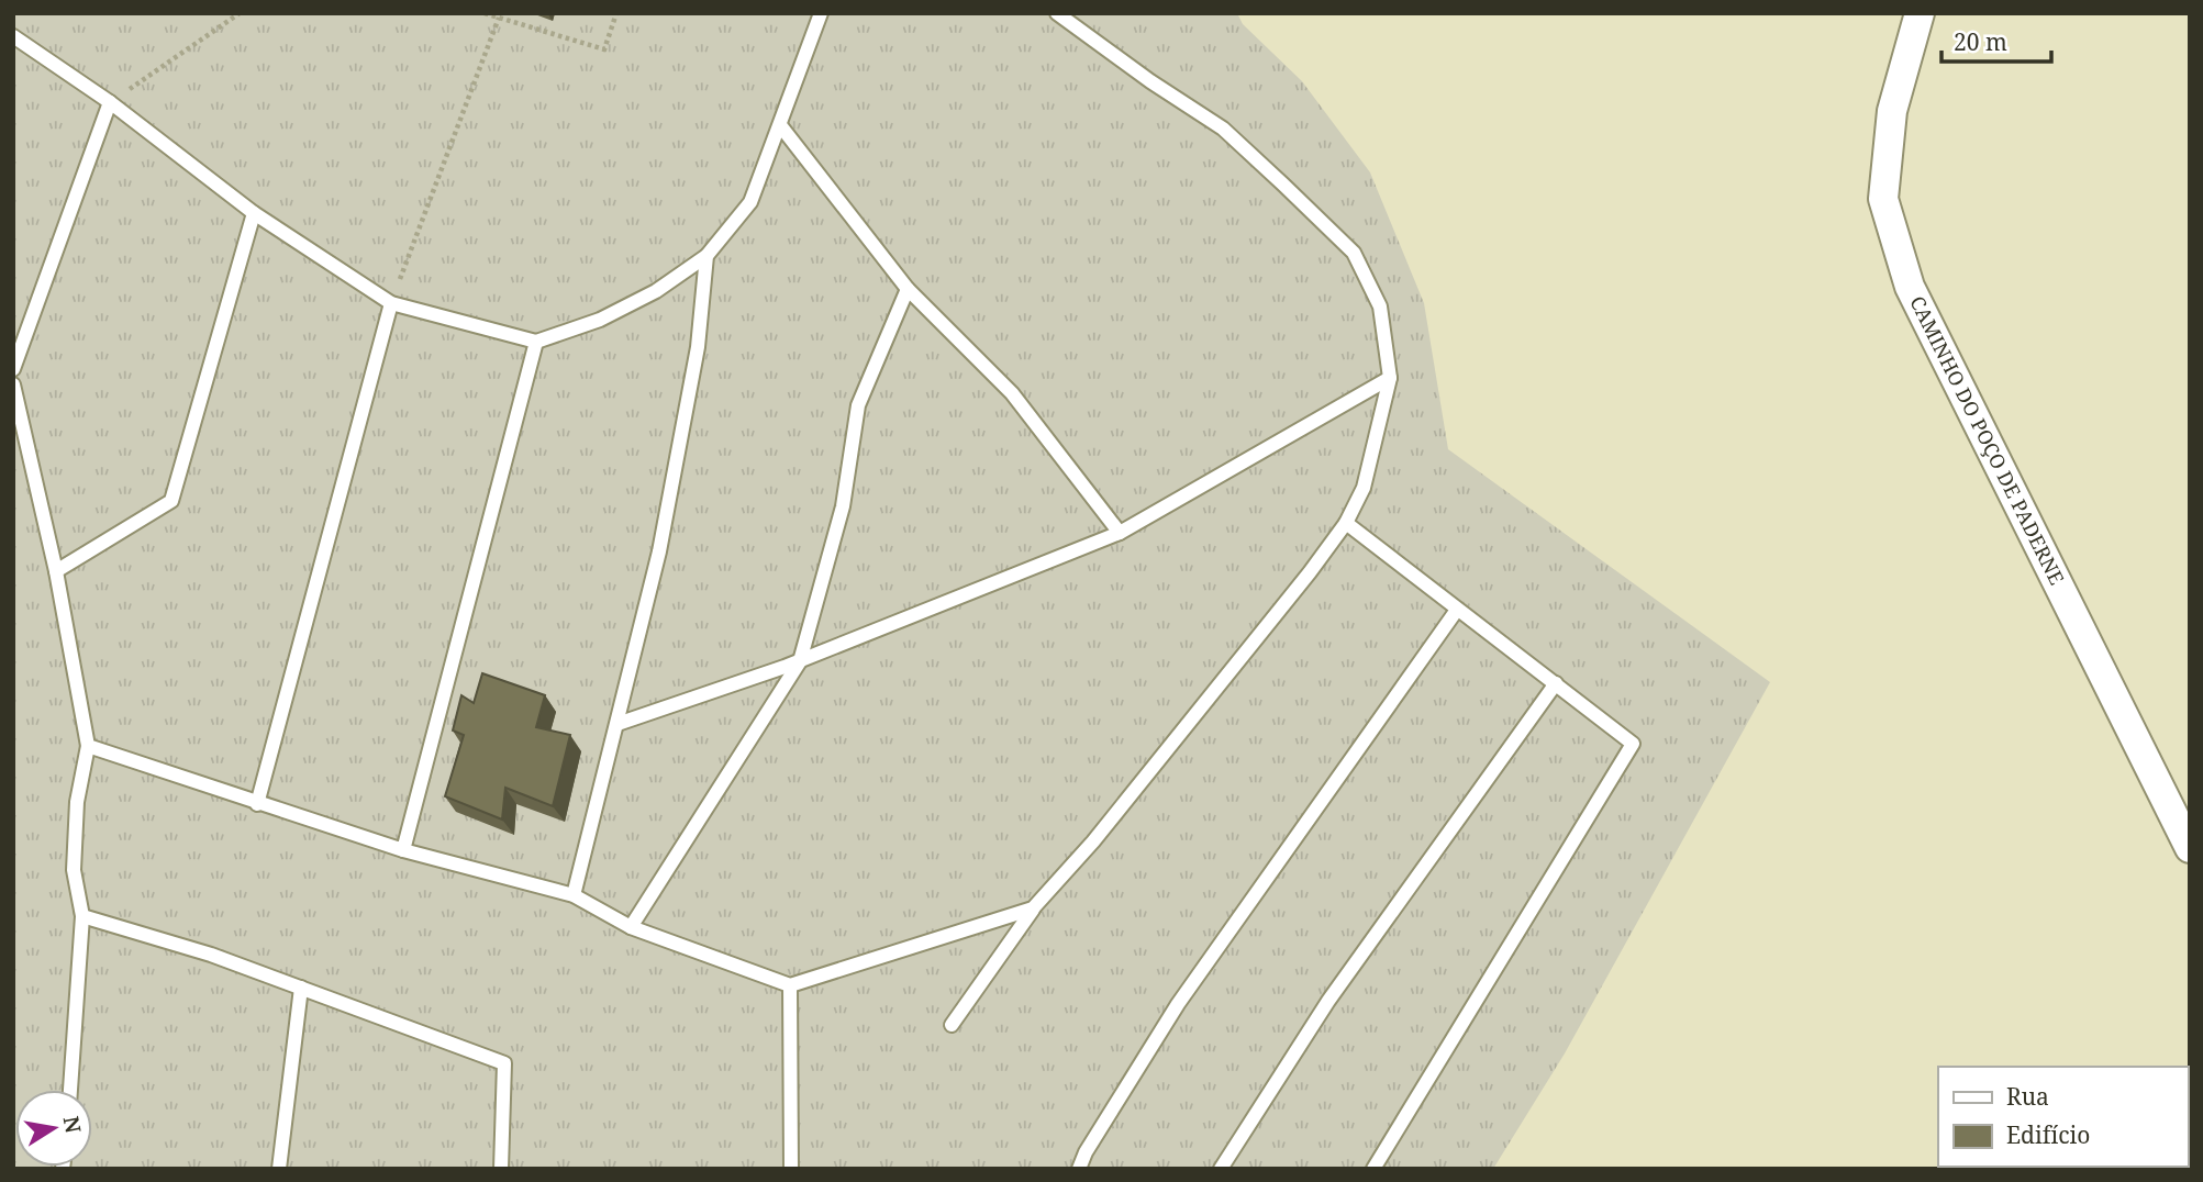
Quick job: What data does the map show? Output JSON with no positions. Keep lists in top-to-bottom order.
{
  "streets": {
    "street": ["CAMINHO DO POÇO DE PADERNE"]
  },
  "legend": ["Rua", "Edifício"],
  "scale_bar": "20 m",
  "north": "right"
}
